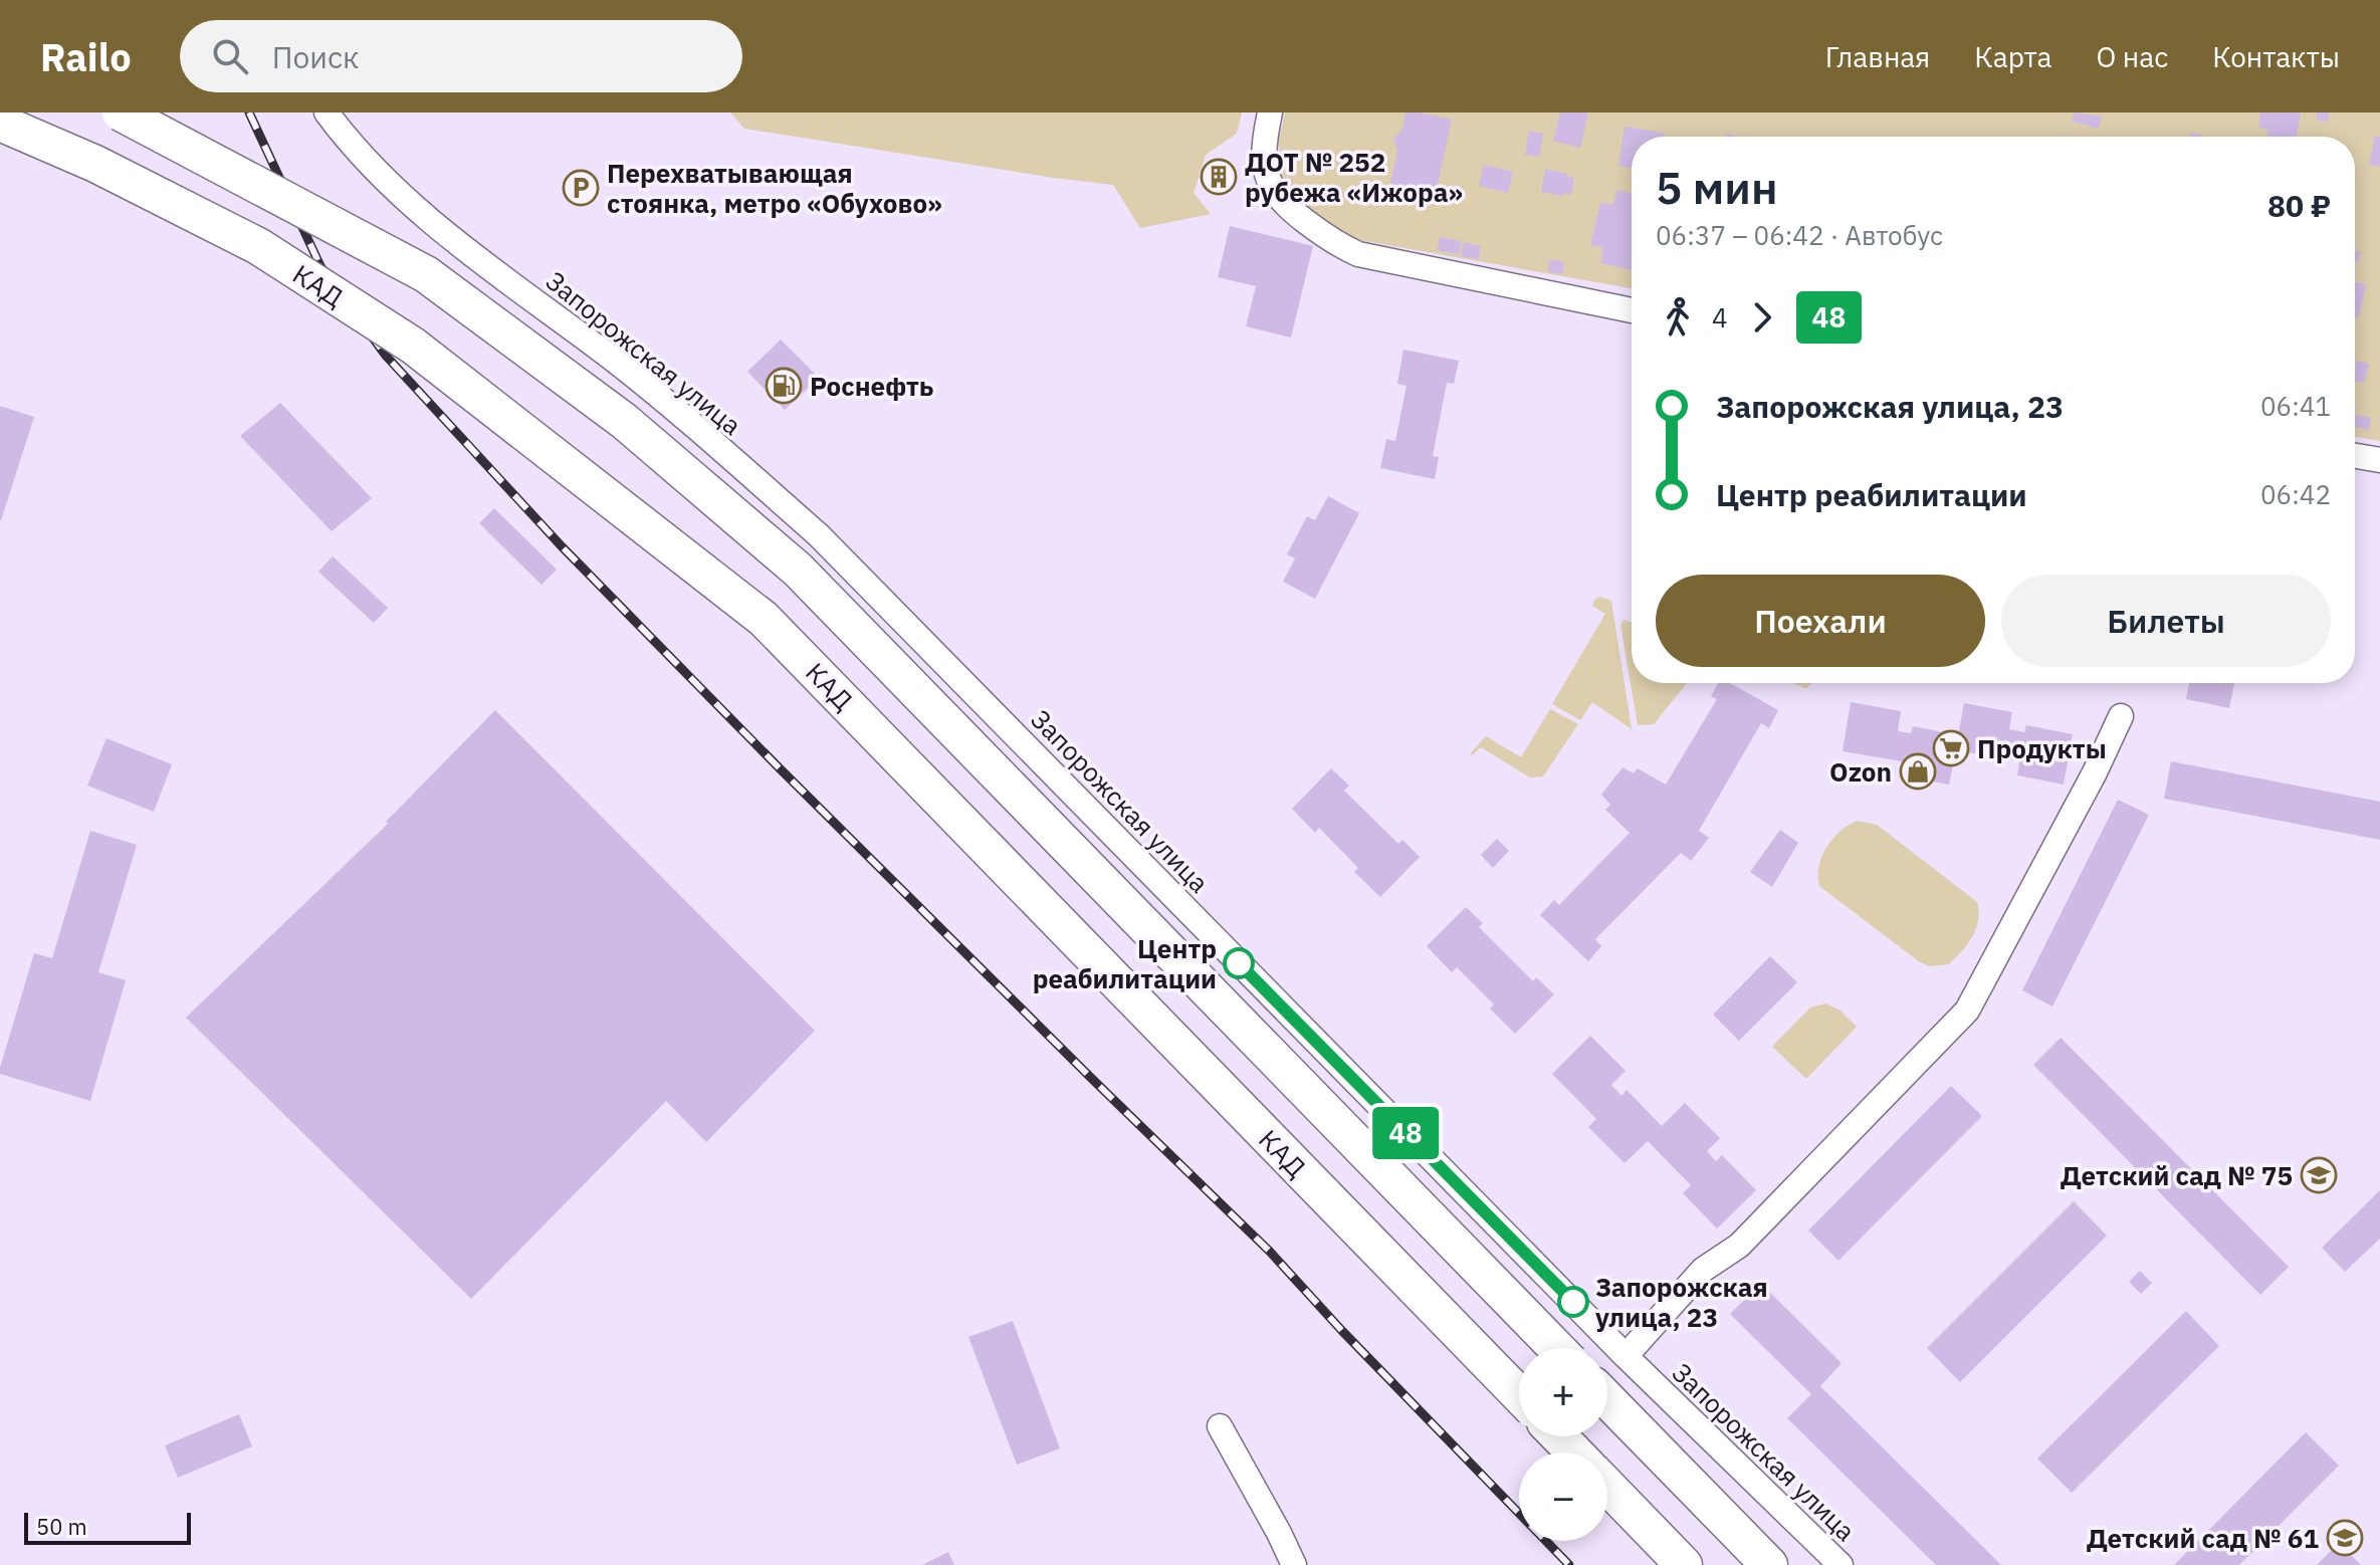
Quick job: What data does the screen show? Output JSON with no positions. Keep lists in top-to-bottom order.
{
  "streets": {
    "highway": ["КАД"],
    "street": ["Запорожская улица"]
  },
  "places": {
    "building": ["ДОТ № 252 рубежа «Ижора»"],
    "parking": ["Перехватывающая стоянка, метро «Обухово»"],
    "fuel station": ["Роснефть"],
    "supermarket": ["Продукты"],
    "shop": ["Ozon"],
    "other": ["Центр реабилитации", "Запорожская улица, 23"],
    "school or university": ["Детский сад № 75", "Детский сад № 61"]
  },
  "lines": ["bus line 48"],
  "scale_bar": "50 m",
  "page": {
    "header": "Railo",
    "search": "Поиск",
    "nav": [
      "Главная",
      "Карта",
      "О нас",
      "Контакты"
    ],
    "on_map": "48",
    "heading": ["5 мин", "06:37 – 06:42 · Автобус", "80 ₽"],
    "legs": ["4", "48"],
    "list": [
      {
        "name": "Запорожская улица, 23",
        "value": "06:41"
      },
      {
        "name": "Центр реабилитации",
        "value": "06:42"
      }
    ],
    "buttons": ["Поехали", "Билеты"],
    "map_buttons": ["+", "−"],
    "scale": "50 m"
  }
}
